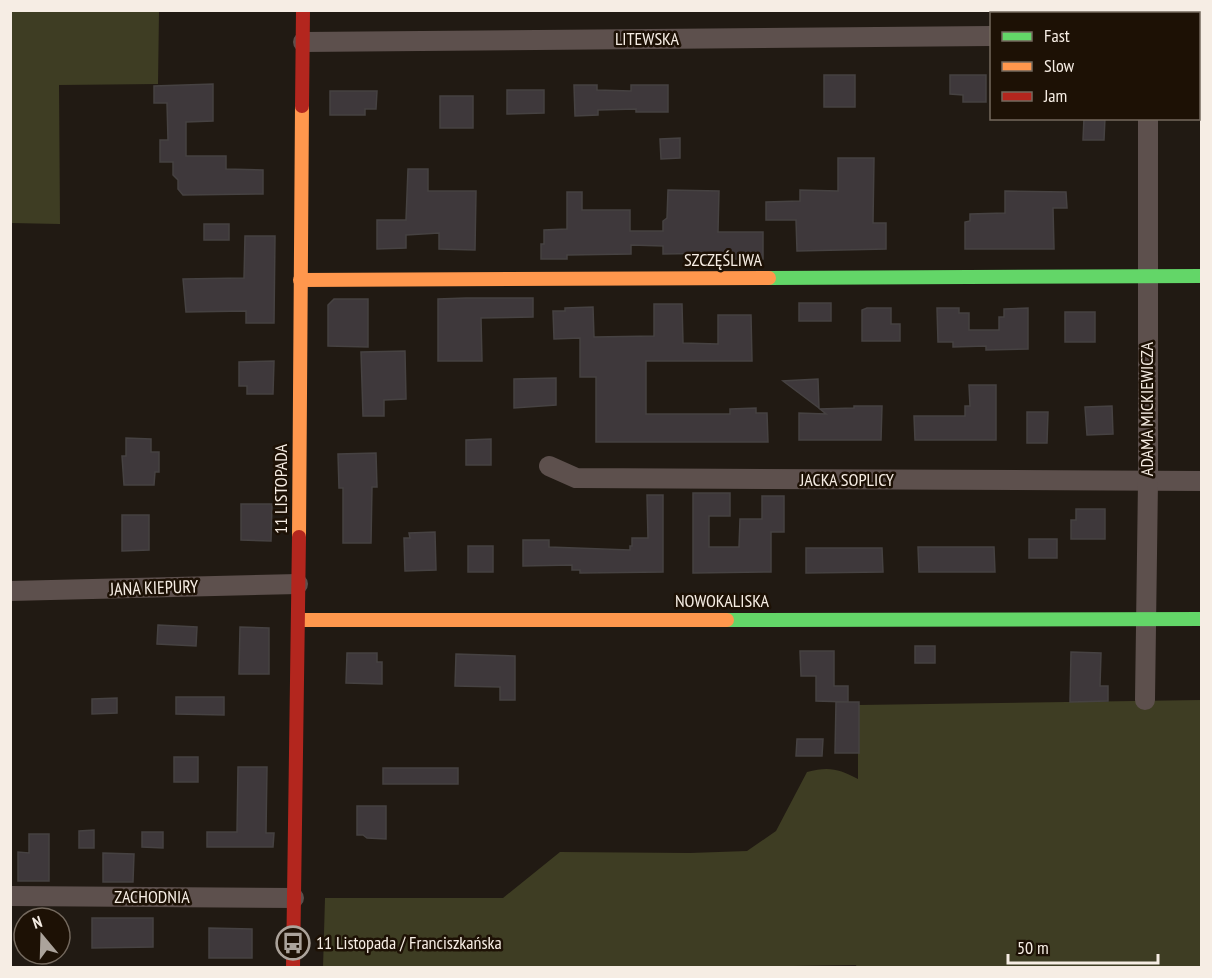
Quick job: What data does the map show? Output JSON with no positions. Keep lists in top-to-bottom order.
{
  "streets": {
    "street": [
      "LITEWSKA",
      "SZCZĘŚLIWA",
      "ADAMA MICKIEWICZA",
      "JACKA SOPLICY",
      "11 LISTOPADA",
      "JANA KIEPURY",
      "NOWOKALISKA",
      "ZACHODNIA"
    ]
  },
  "crossings": [
    ["LITEWSKA", "11 LISTOPADA"],
    ["SZCZĘŚLIWA", "ADAMA MICKIEWICZA"],
    ["SZCZĘŚLIWA", "11 LISTOPADA"],
    ["ADAMA MICKIEWICZA", "JACKA SOPLICY"],
    ["ADAMA MICKIEWICZA", "NOWOKALISKA"],
    ["11 LISTOPADA", "JANA KIEPURY"],
    ["11 LISTOPADA", "NOWOKALISKA"],
    ["11 LISTOPADA", "ZACHODNIA"]
  ],
  "places": {
    "bus stop": ["11 Listopada / Franciszkańska"]
  },
  "legend": ["Fast", "Slow", "Jam"],
  "scale_bar": "50 m",
  "north": "top"
}
